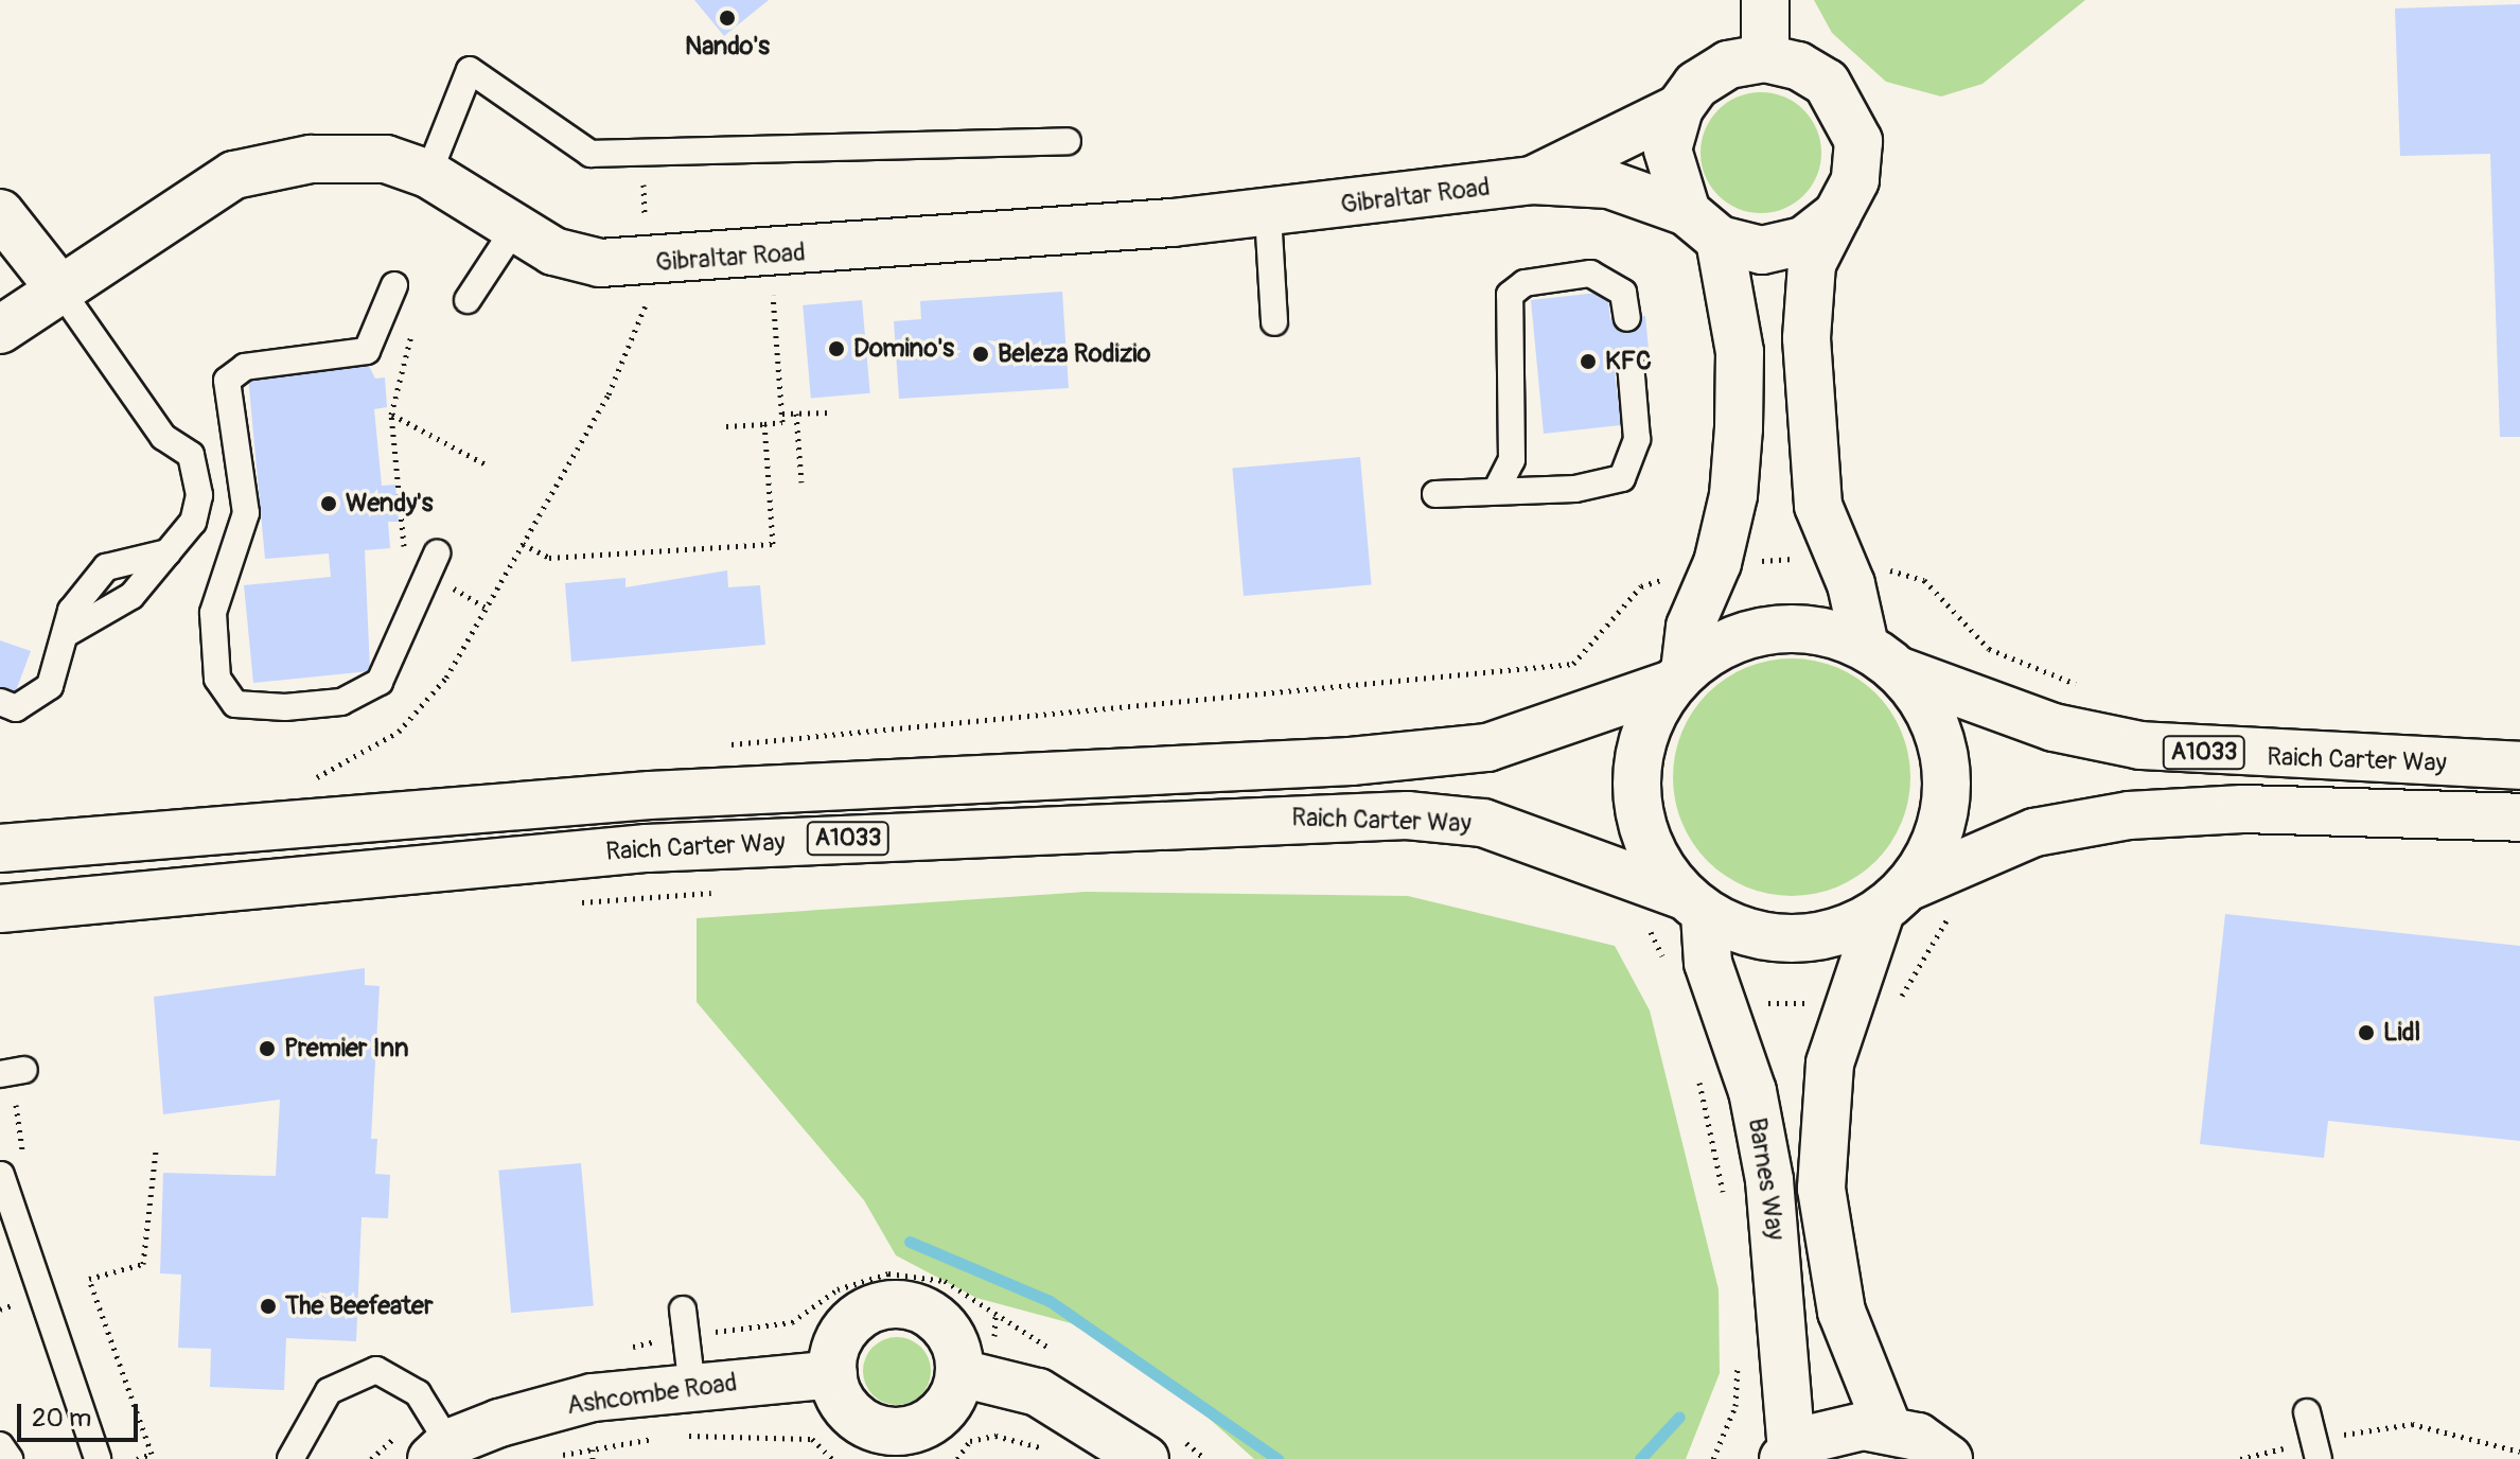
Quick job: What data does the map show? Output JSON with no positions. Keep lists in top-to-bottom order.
{
  "streets": {
    "main road": [
      "Gibraltar Road",
      "A1033",
      "Raich Carter Way",
      "Barnes Way",
      "Ashcombe Road"
    ]
  },
  "crossings": [
    ["A1033", "Raich Carter Way"],
    ["A1033", "Barnes Way"],
    ["Raich Carter Way", "Barnes Way"]
  ],
  "places": [
    "Nando's",
    "Domino's",
    "Beleza Rodizio",
    "KFC",
    "Wendy's",
    "Lidl",
    "Premier Inn",
    "The Beefeater"
  ],
  "scale_bar": "20 m"
}
